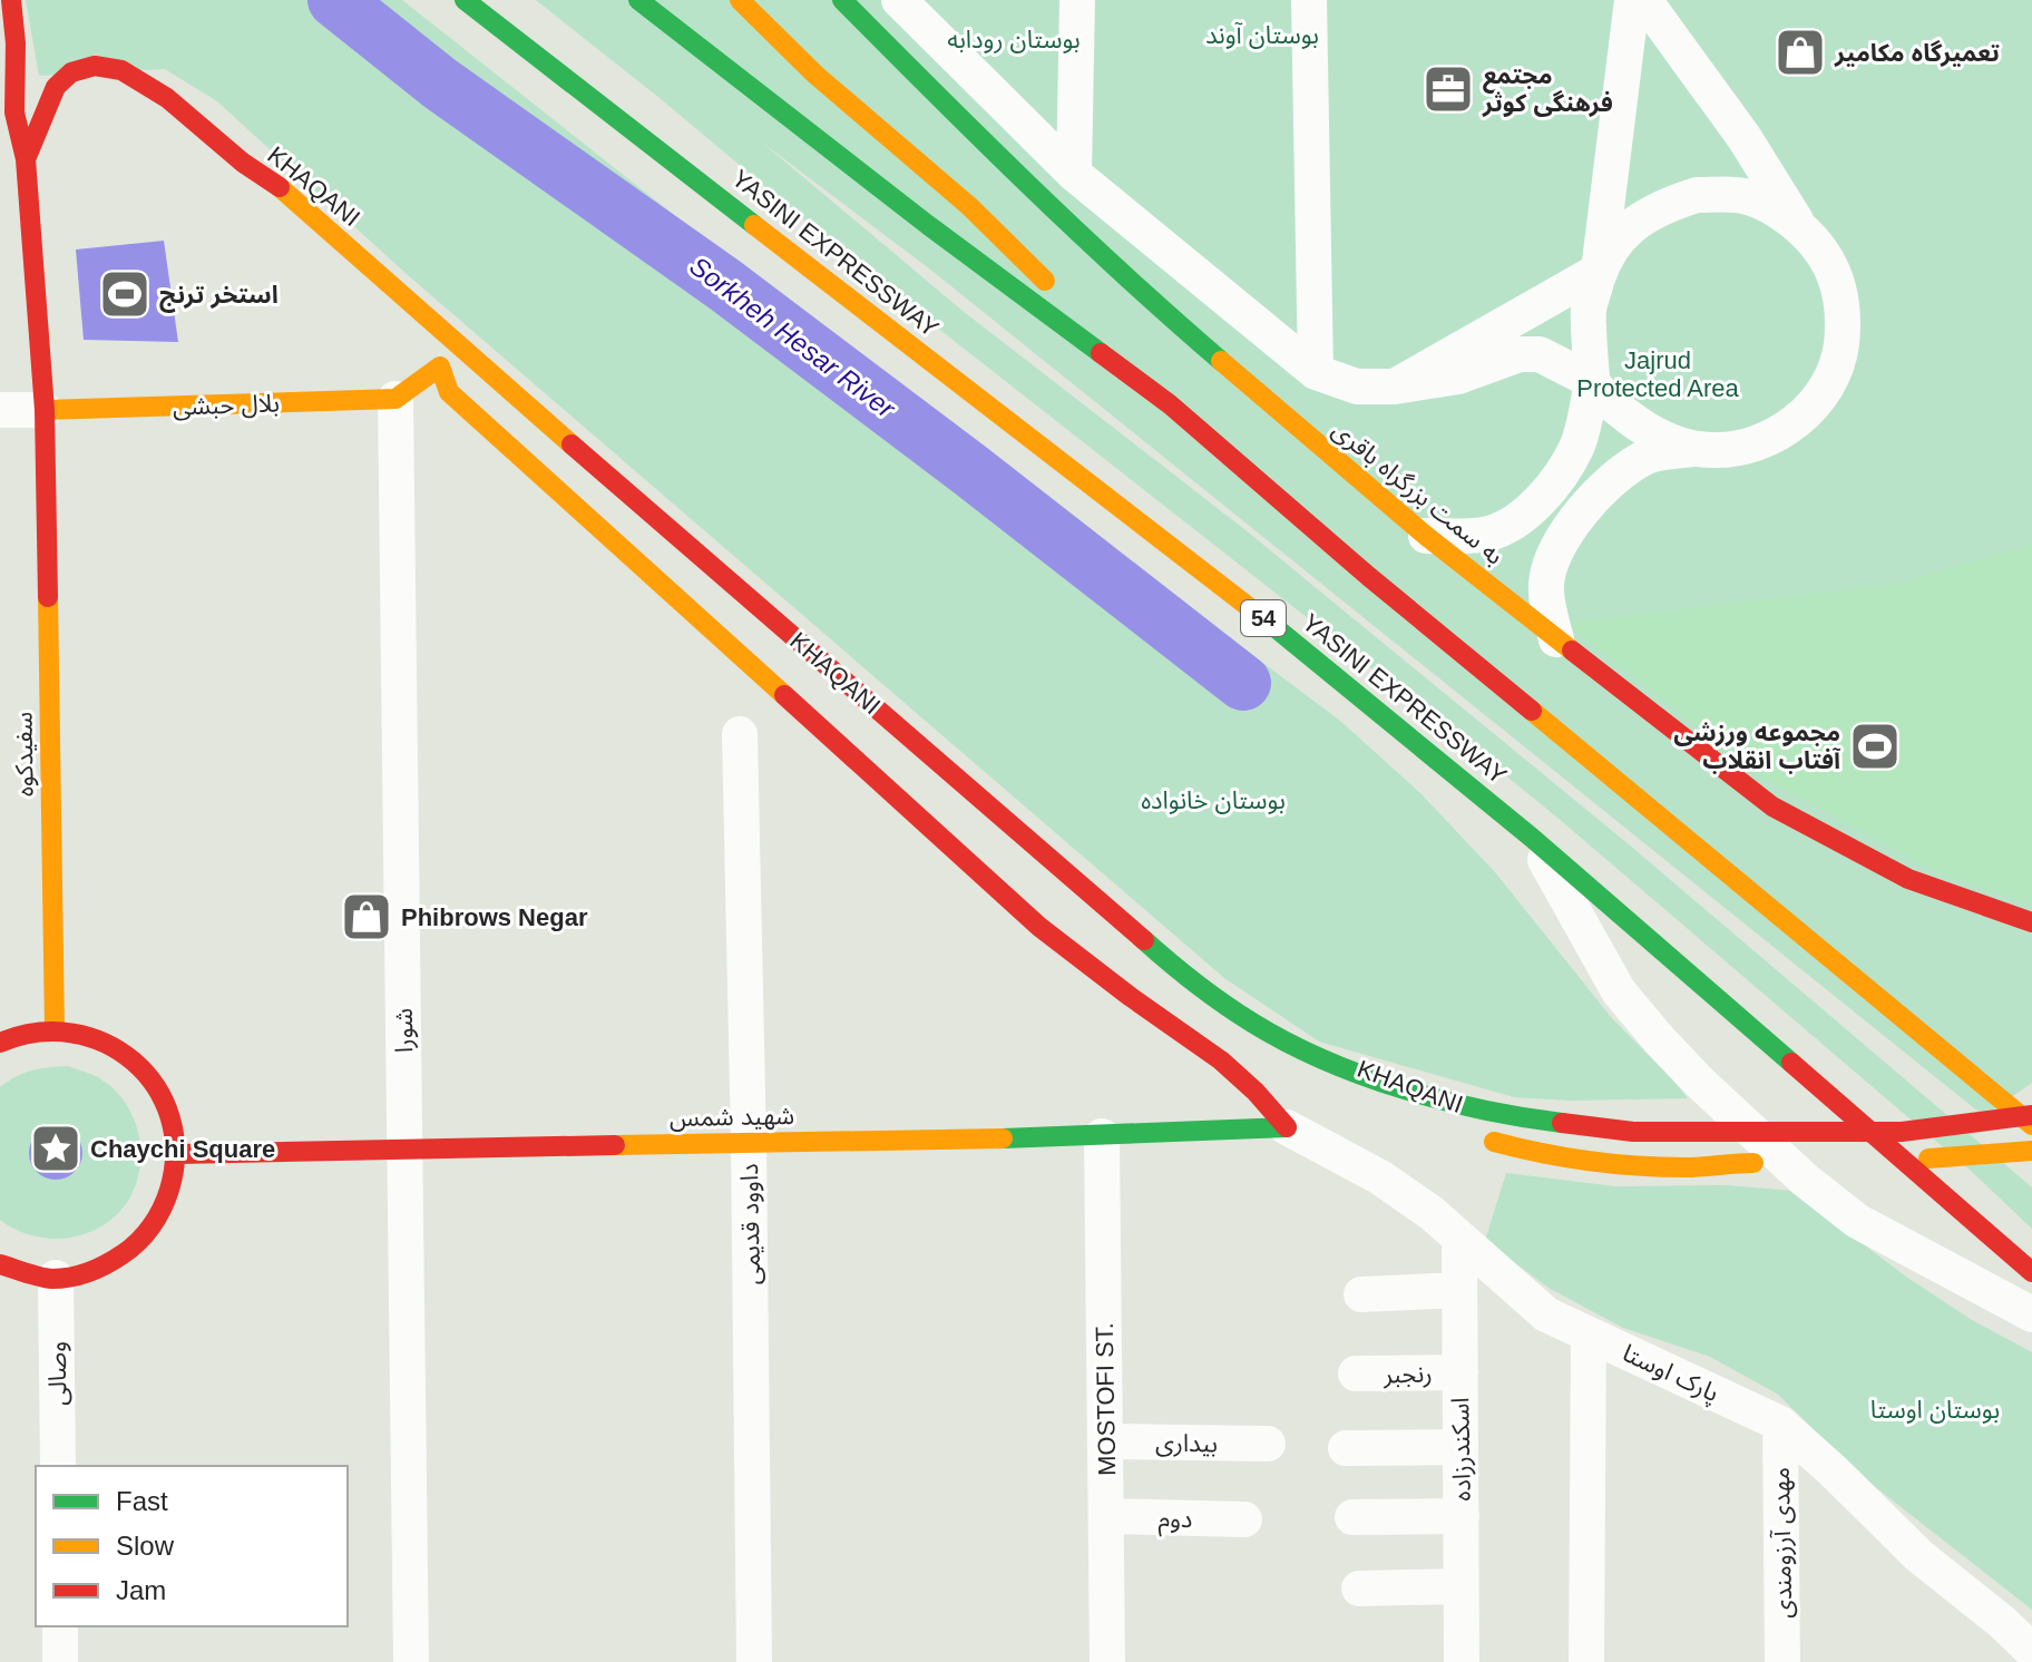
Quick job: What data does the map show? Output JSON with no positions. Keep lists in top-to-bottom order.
{
  "streets": {
    "main road": [
      "KHAQANI",
      "YASINI EXPRESSWAY",
      "بلال حبشی",
      "به سمت بزرگراه باقری",
      "54",
      "سفیدکوه",
      "شهید شمس"
    ],
    "street": [
      "شورا",
      "داوود قدیمی",
      "پارک اوستا",
      "وصالی",
      "رنجبر",
      "MOSTOFI ST.",
      "بیداری",
      "اسکندرزاده",
      "دوم",
      "مهدی آرزومندی"
    ]
  },
  "crossings": [
    ["بلال حبشی", "سفیدکوه"],
    ["بلال حبشی", "شورا"],
    ["شورا", "شهید شمس"],
    ["شهید شمس", "داوود قدیمی"],
    ["شهید شمس", "پارک اوستا"],
    ["شهید شمس", "MOSTOFI ST."],
    ["پارک اوستا", "اسکندرزاده"],
    ["پارک اوستا", "مهدی آرزومندی"],
    ["رنجبر", "اسکندرزاده"],
    ["MOSTOFI ST.", "بیداری"],
    ["MOSTOFI ST.", "دوم"]
  ],
  "water": ["Sorkheh Hesar River"],
  "parks": [
    "بوستان آوند",
    "بوستان رودابه",
    "Jajrud Protected Area",
    "بوستان خانواده",
    "بوستان اوستا"
  ],
  "places": {
    "shop": ["تعمیرگاه مکامیر", "Phibrows Negar"],
    "office": ["مجتمع فرهنگی کوثر"],
    "sports": ["استخر ترنج", "مجموعه ورزشی آفتاب انقلاب"],
    "place": ["Chaychi Square"]
  },
  "legend": ["Fast", "Slow", "Jam"]
}
